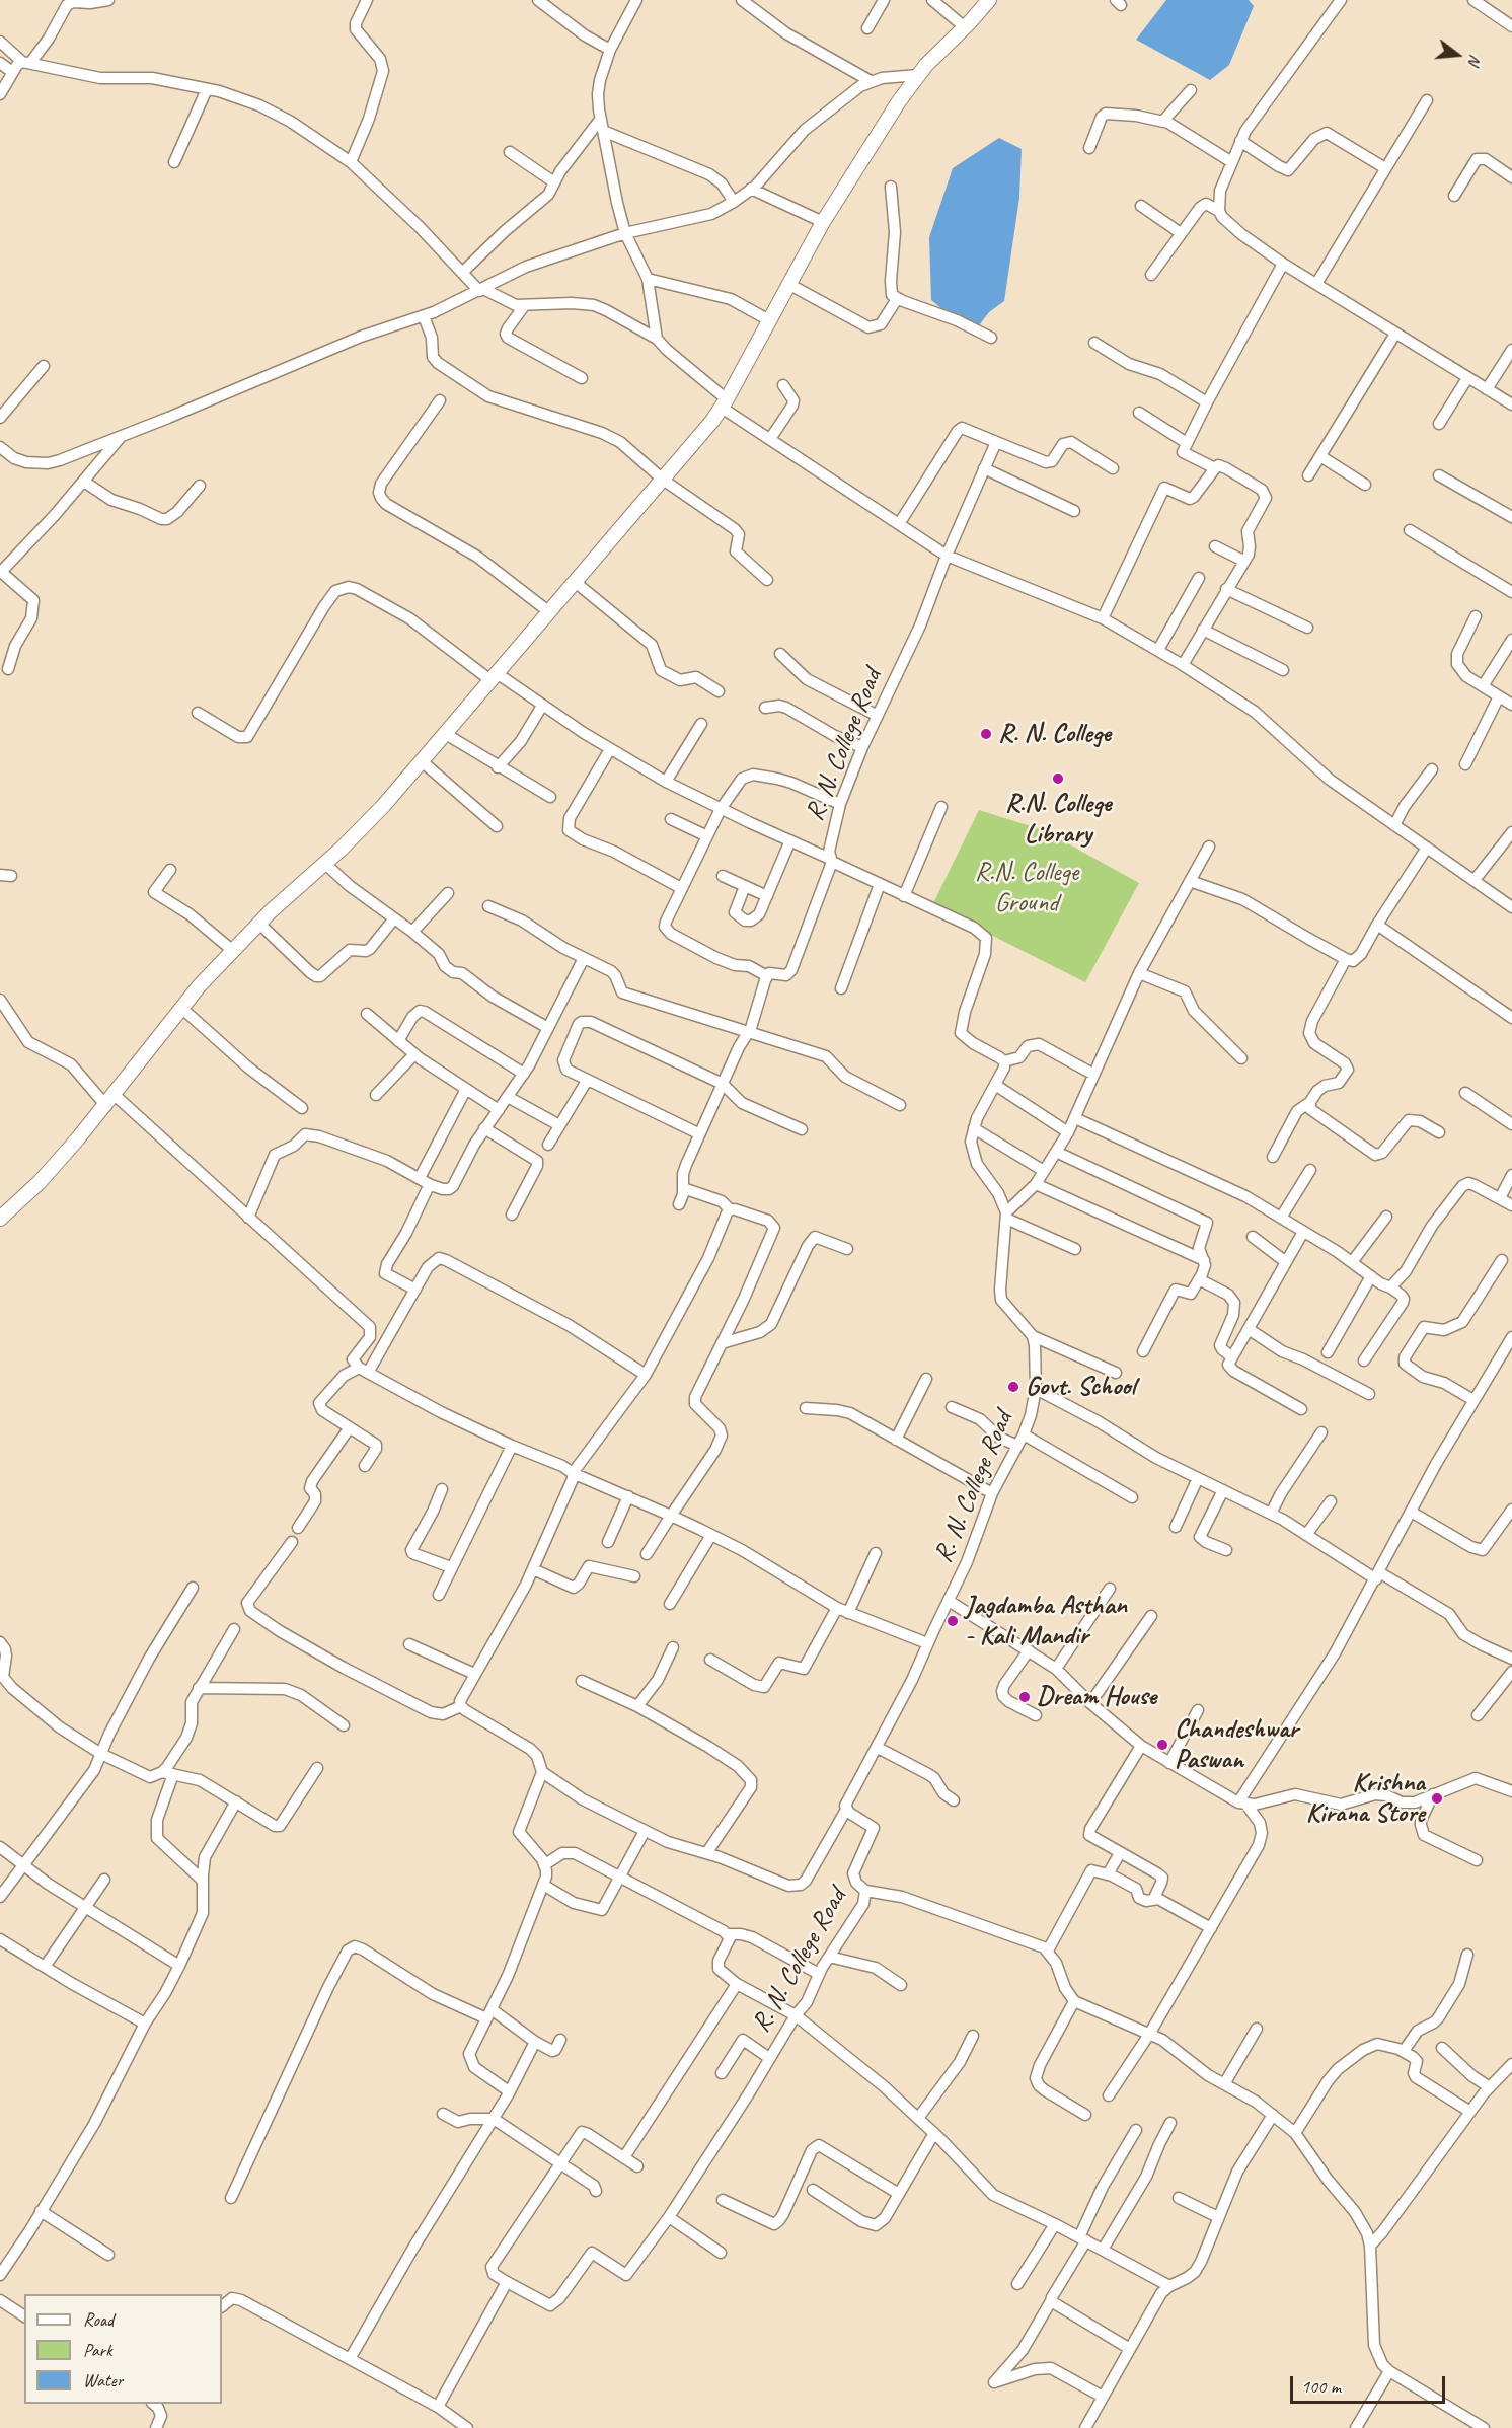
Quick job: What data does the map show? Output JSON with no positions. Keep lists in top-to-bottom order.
{
  "streets": {
    "street": ["R. N. College Road"]
  },
  "parks": ["R.N. College Ground"],
  "places": [
    "R. N. College",
    "R.N. College Library",
    "Govt. School",
    "Jagdamba Asthan - Kali Mandir",
    "Dream House",
    "Chandeshwar Paswan",
    "Krishna Kirana Store"
  ],
  "legend": ["Road", "Park", "Water"],
  "scale_bar": "100 m",
  "north": "right"
}
